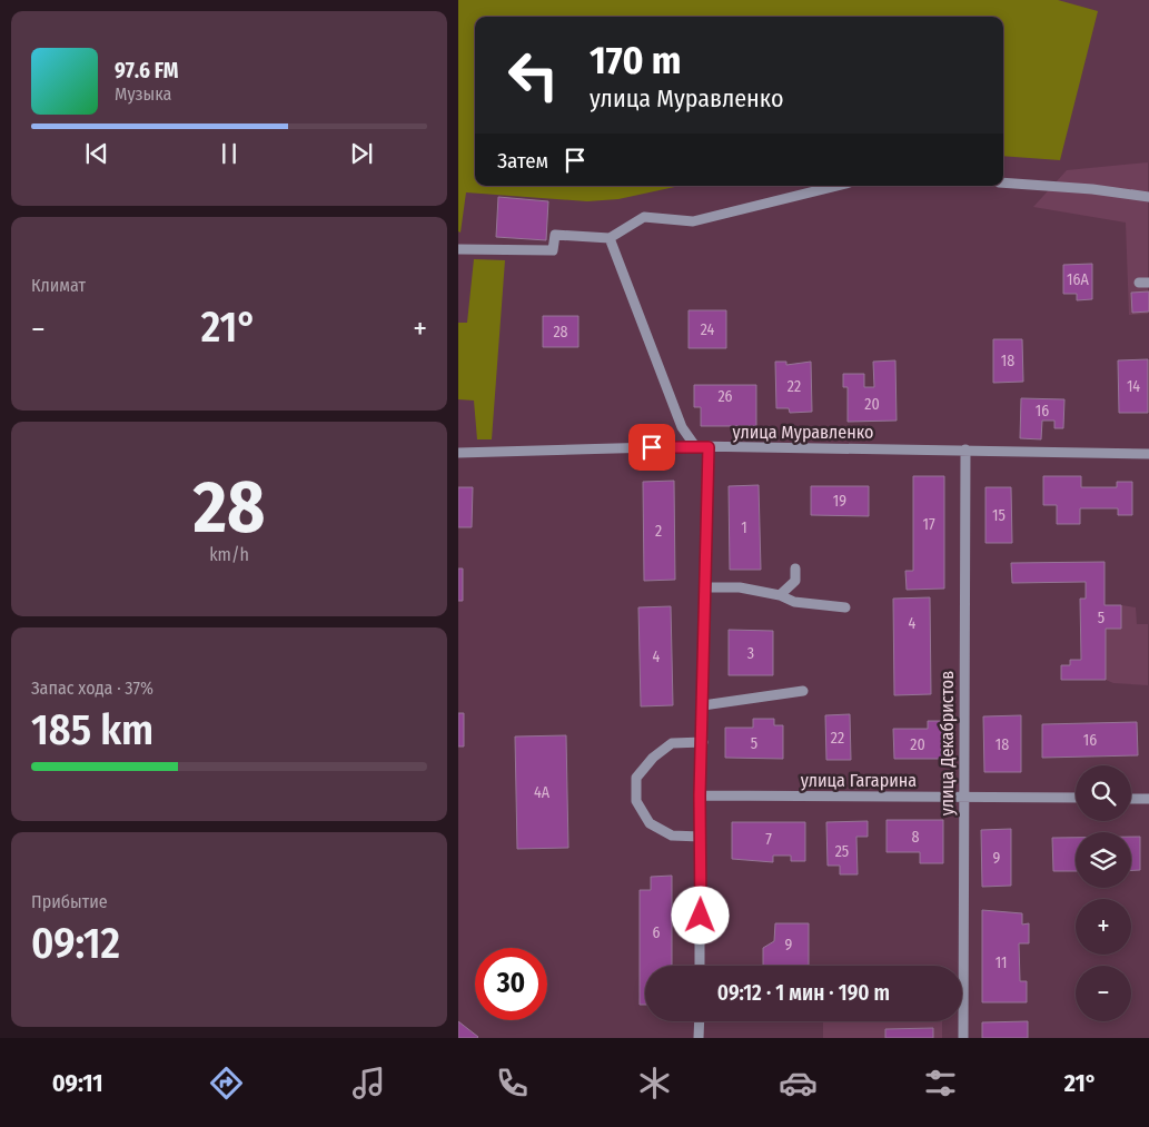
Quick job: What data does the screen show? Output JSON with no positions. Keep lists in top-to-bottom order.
{
  "streets": {
    "street": ["улица Муравленко", "улица Декабристов", "улица Гагарина"]
  },
  "crossings": [
    ["улица Муравленко", "улица Декабристов"],
    ["улица Декабристов", "улица Гагарина"]
  ],
  "house_numbers": [
    "16А",
    "24",
    "28",
    "18",
    "22",
    "14",
    "26",
    "20",
    "16",
    "19",
    "15",
    "17",
    "1",
    "2",
    "5",
    "4",
    "3",
    "4",
    "22",
    "16",
    "5",
    "20",
    "18",
    "4А",
    "8",
    "7",
    "25",
    "9",
    "6",
    "9",
    "11"
  ],
  "page": {
    "turn": ["170 m", "улица Муравленко"],
    "song": ["97.6 FM", "Музыка"],
    "then": "Затем",
    "tile": [
      "Климат",
      ["28", "km/h"],
      ["Запас хода · 37%", "185 km"],
      ["Прибытие", "09:12"]
    ],
    "heat": ["−", "21°", "+"],
    "map_buttons": ["+", "−"],
    "limit": "30",
    "trip": "09:12 · 1 мин · 190 m",
    "tabs": ["09:11", "21°"]
  }
}
